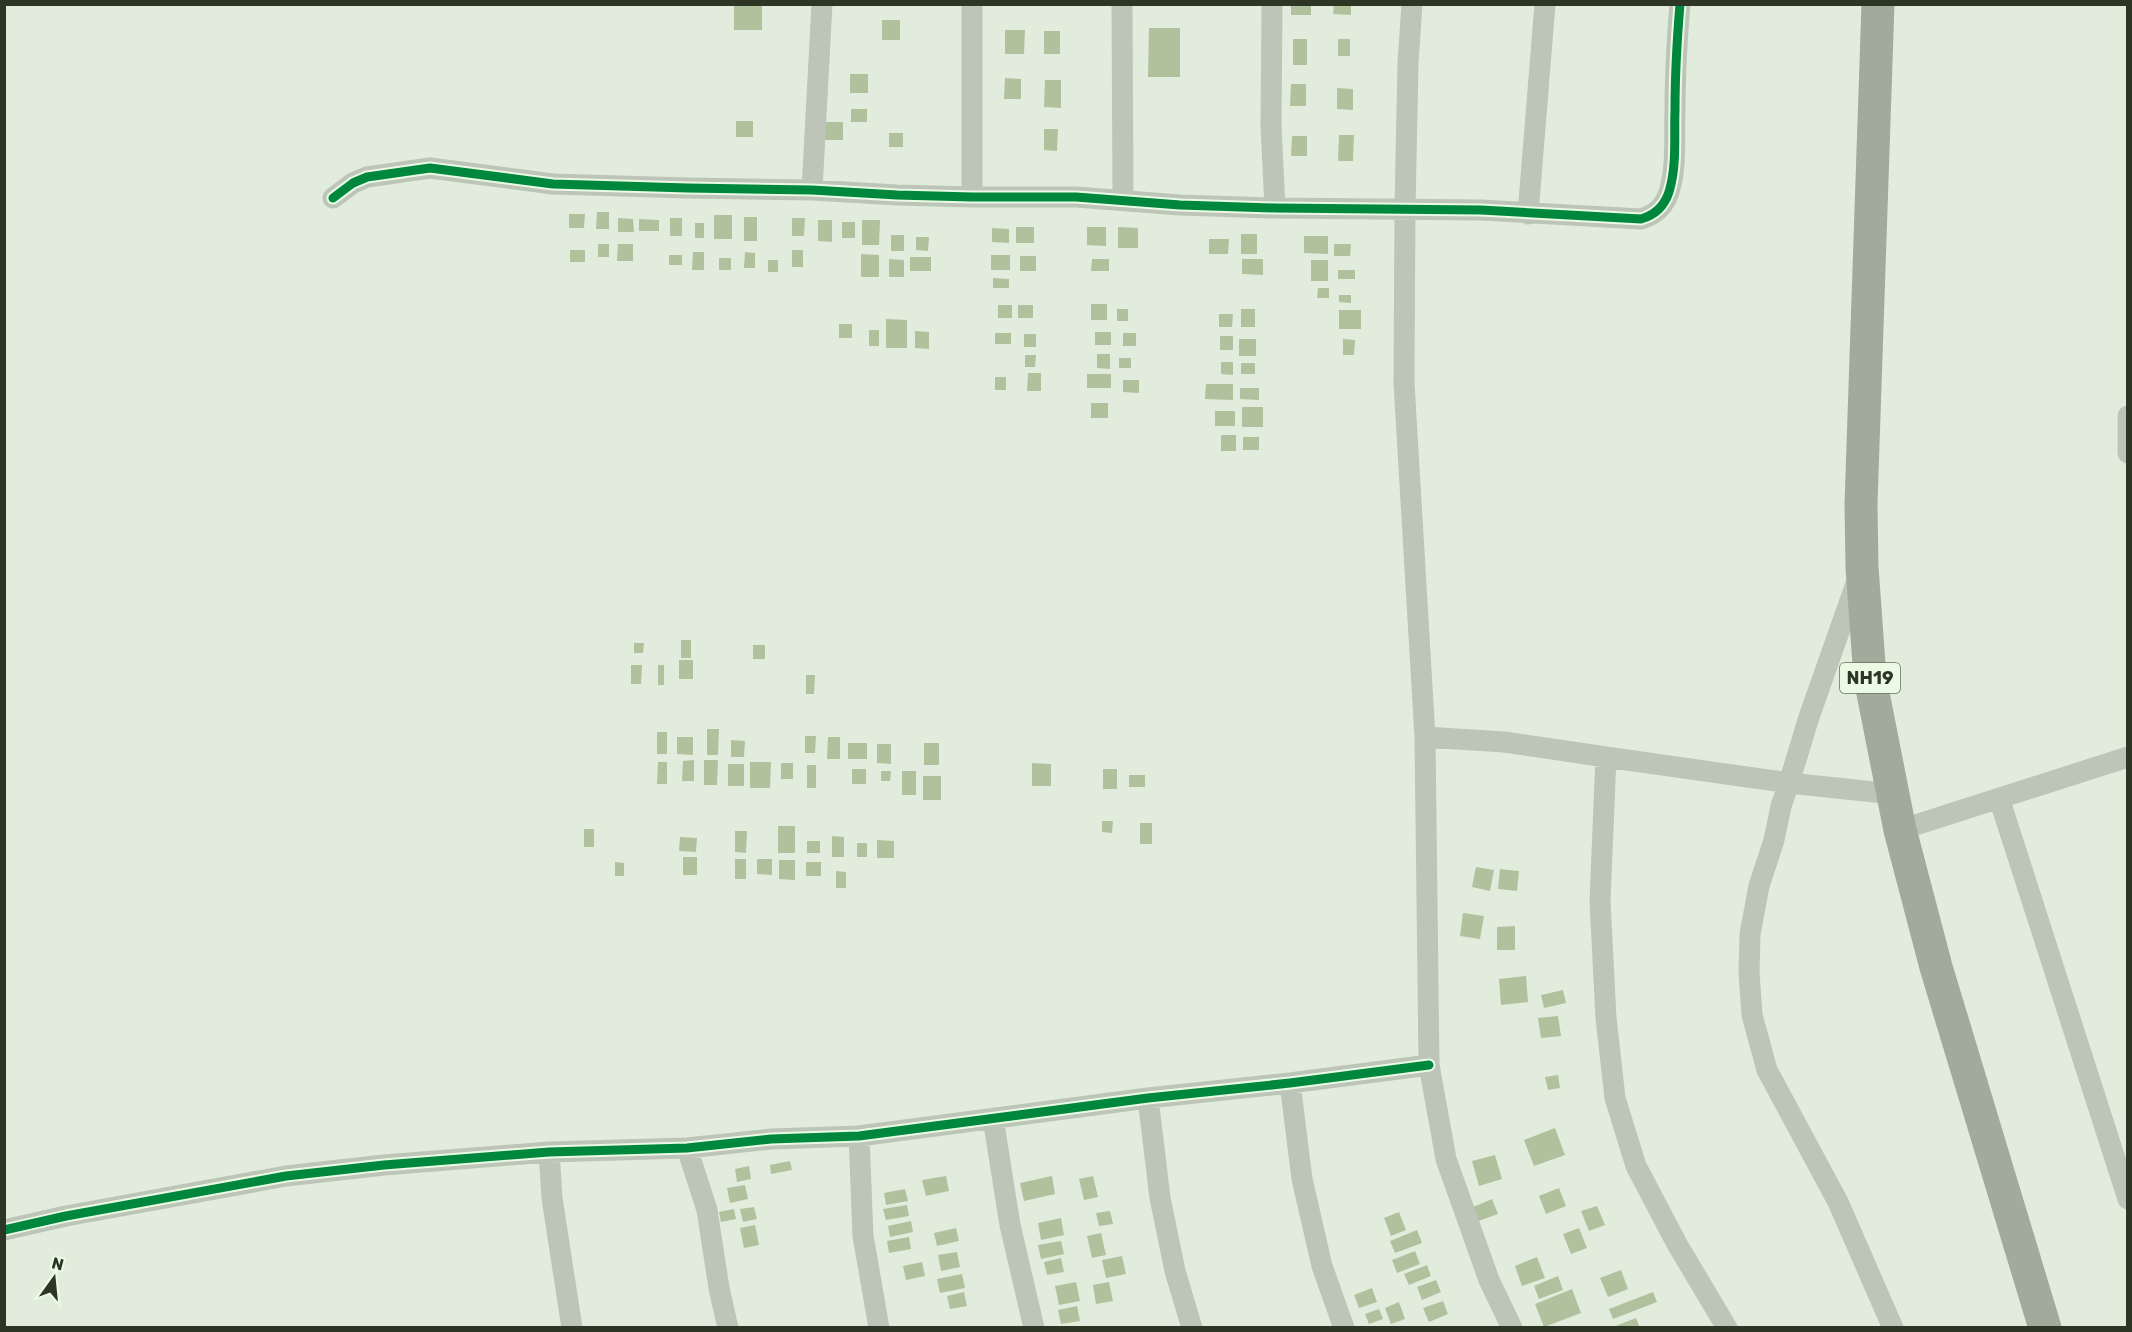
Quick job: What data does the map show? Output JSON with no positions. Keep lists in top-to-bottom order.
{
  "streets": {
    "highway": ["NH19"]
  },
  "north": "top"
}
